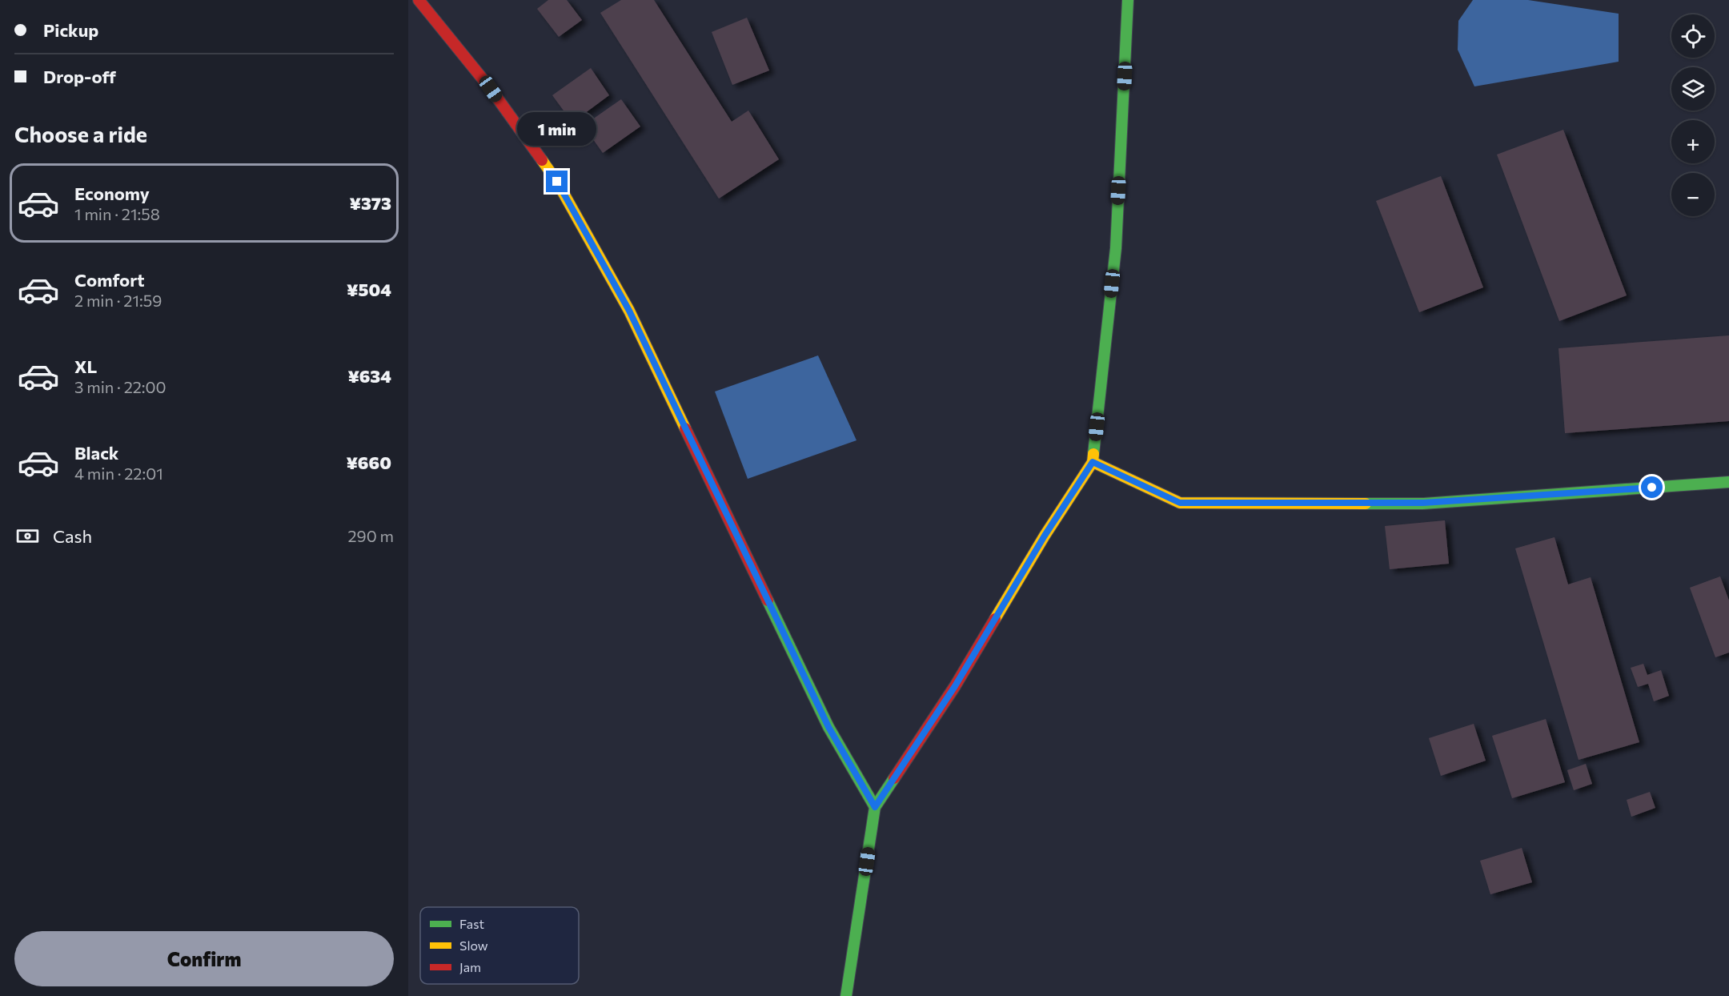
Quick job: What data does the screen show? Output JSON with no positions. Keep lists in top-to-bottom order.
{
  "legend": ["Fast", "Slow", "Jam"],
  "page": {
    "banner": ["Pickup", "Drop-off"],
    "map_buttons": ["+", "−"],
    "heading": "Choose a ride",
    "bubble": "1 min",
    "list": [
      {
        "name": "Economy",
        "note": "1 min · 21:58",
        "value": "¥373"
      },
      {
        "name": "Comfort",
        "note": "2 min · 21:59",
        "value": "¥504"
      },
      {
        "name": "XL",
        "note": "3 min · 22:00",
        "value": "¥634"
      },
      {
        "name": "Black",
        "note": "4 min · 22:01",
        "value": "¥660"
      }
    ],
    "pay": ["Cash", "290 m"],
    "buttons": "Confirm"
  }
}
